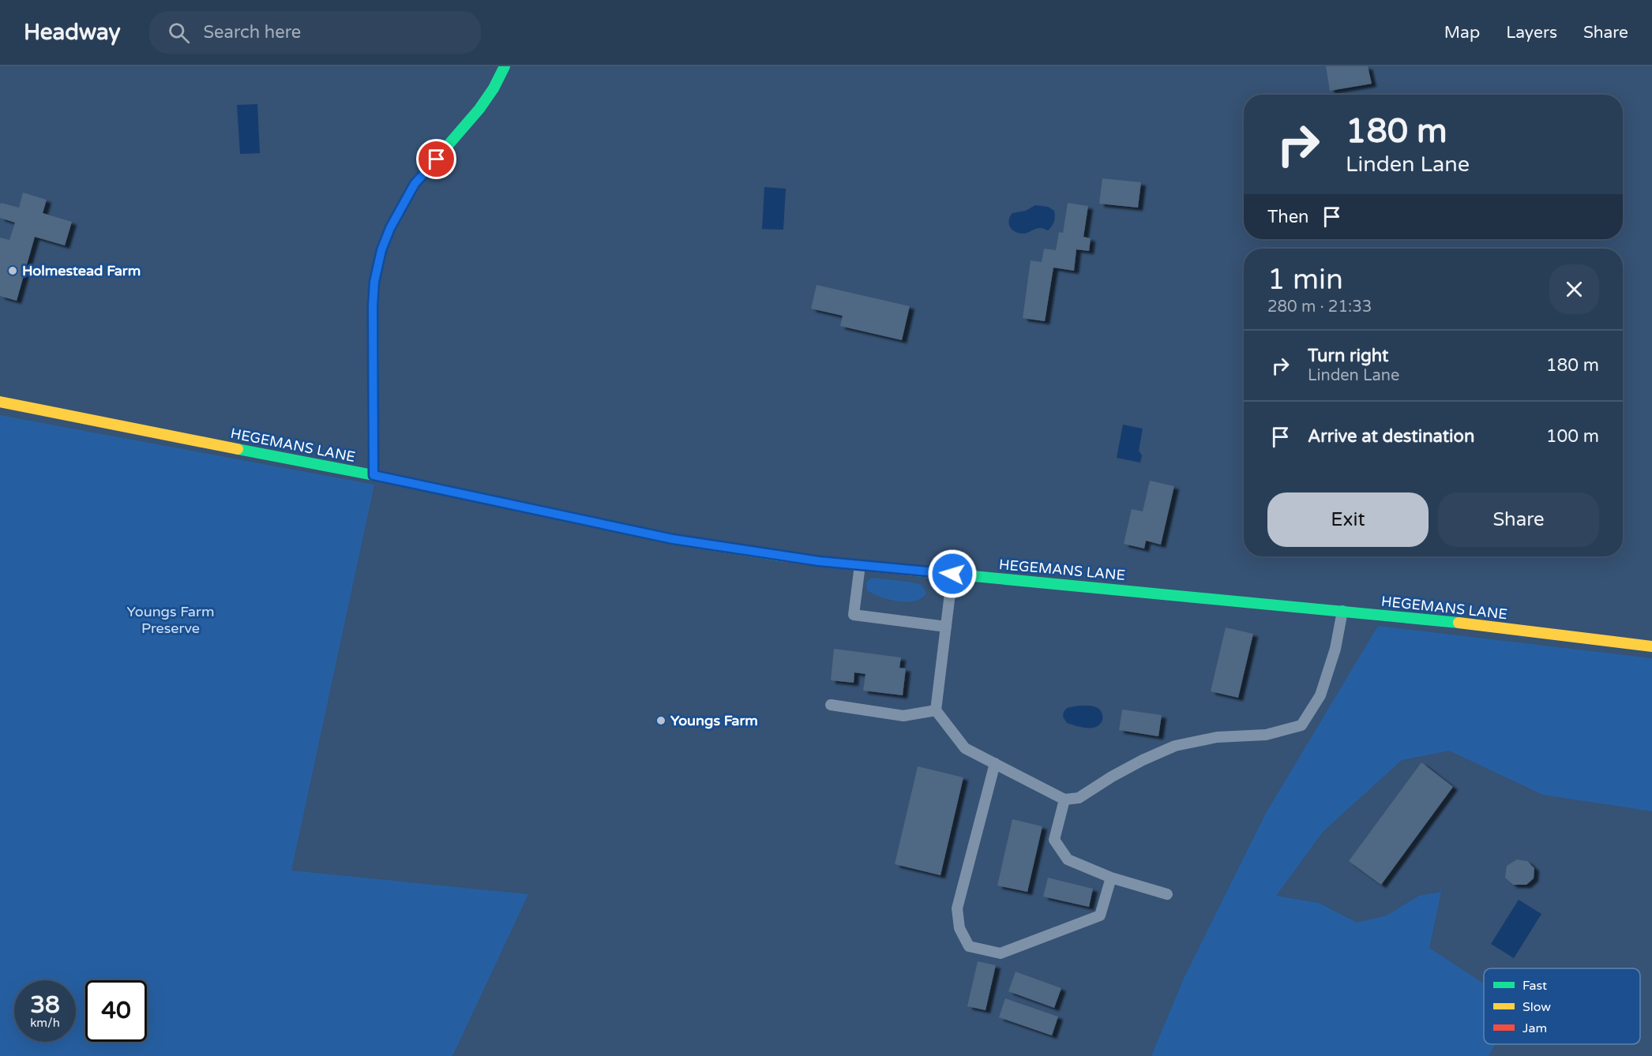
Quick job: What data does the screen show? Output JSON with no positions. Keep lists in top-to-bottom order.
{
  "streets": {
    "street": ["HEGEMANS LANE"]
  },
  "parks": ["Youngs Farm Preserve"],
  "places": ["Holmestead Farm", "Youngs Farm"],
  "legend": ["Fast", "Slow", "Jam"],
  "page": {
    "header": "Headway",
    "search": "Search here",
    "nav": ["Map", "Layers", "Share"],
    "turn": ["180 m", "Linden Lane"],
    "then": "Then",
    "heading": ["1 min", "280 m · 21:33"],
    "list": [
      {
        "name": "Turn right",
        "note": "Linden Lane",
        "value": "180 m"
      },
      {
        "name": "Arrive at destination",
        "value": "100 m"
      }
    ],
    "buttons": ["Exit", "Share"],
    "speed": "38 km/h",
    "limit": "40"
  }
}
